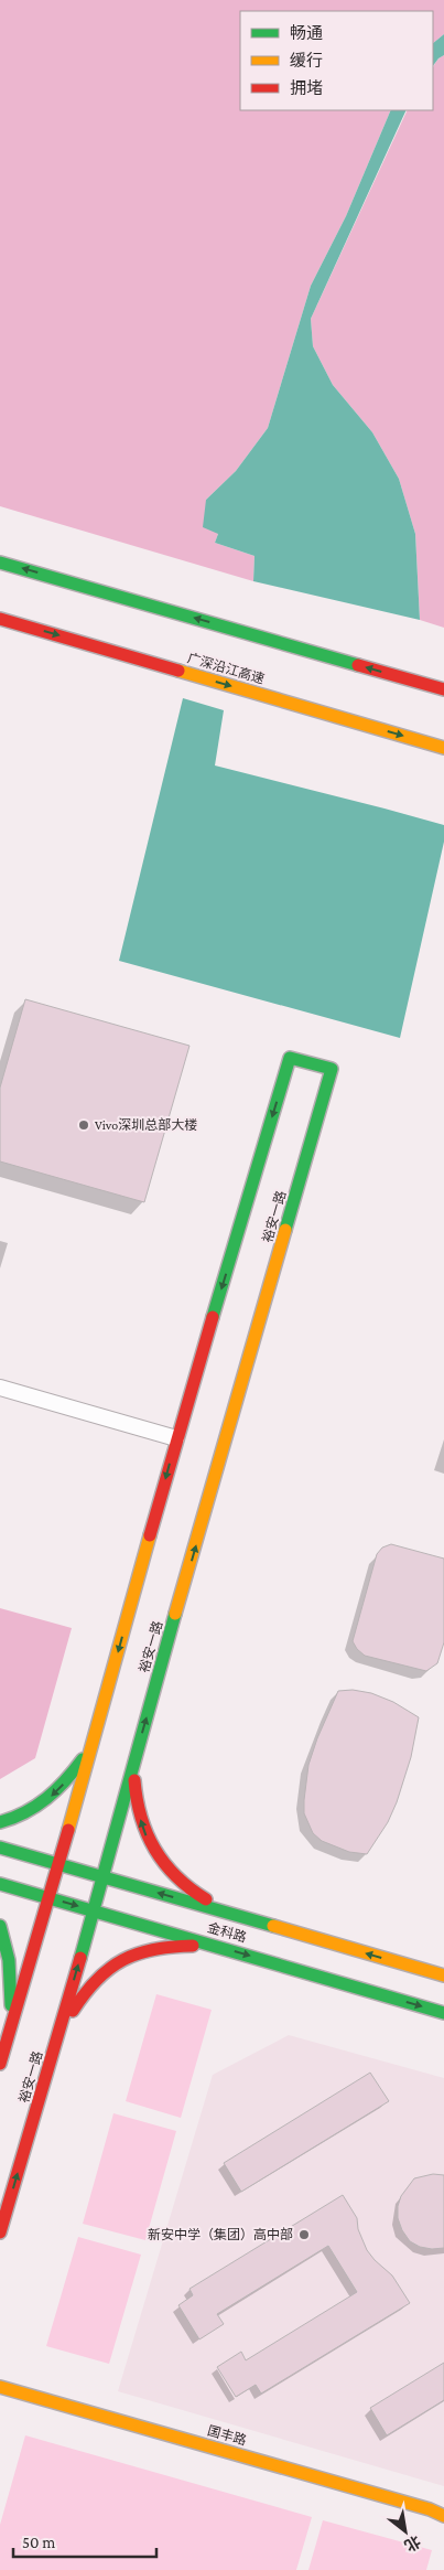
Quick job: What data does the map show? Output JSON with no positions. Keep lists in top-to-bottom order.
{
  "streets": {
    "main road": [
      "广深沿江高速",
      "裕安一路",
      "金科路",
      "国丰路"
    ]
  },
  "crossings": [
    ["裕安一路", "金科路"]
  ],
  "places": ["Vivo深圳总部大楼", "新安中学（集团）高中部"],
  "legend": ["畅通", "缓行", "拥堵"],
  "scale_bar": "50 m",
  "north": "bottom right"
}
